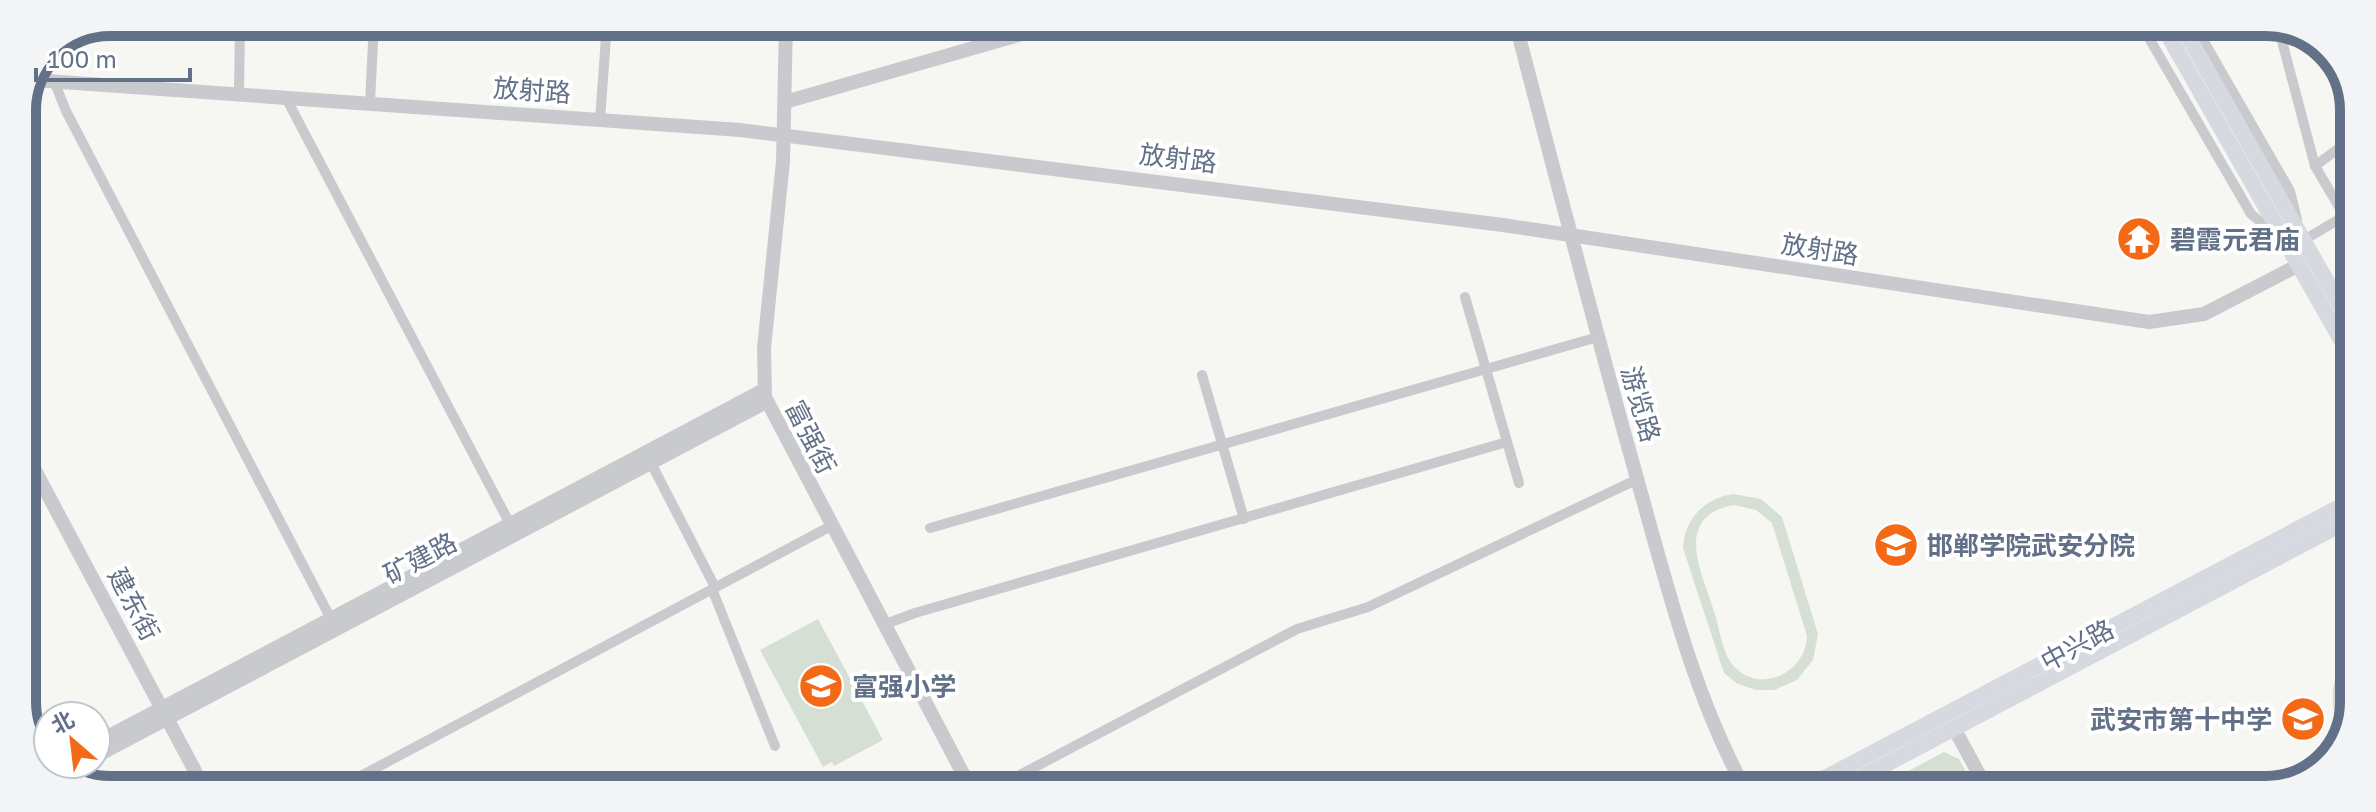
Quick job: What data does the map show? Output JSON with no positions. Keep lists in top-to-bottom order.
{
  "streets": {
    "main road": ["中兴路"],
    "street": [
      "放射路",
      "游览路",
      "富强街",
      "矿建路",
      "建东街"
    ]
  },
  "crossings": [
    ["放射路", "游览路"],
    ["放射路", "富强街"],
    ["富强街", "矿建路"],
    ["矿建路", "建东街"]
  ],
  "places": {
    "temple": ["碧霞元君庙"],
    "school or university": ["邯郸学院武安分院", "富强小学", "武安市第十中学"]
  },
  "scale_bar": "100 m",
  "north": "top left"
}
